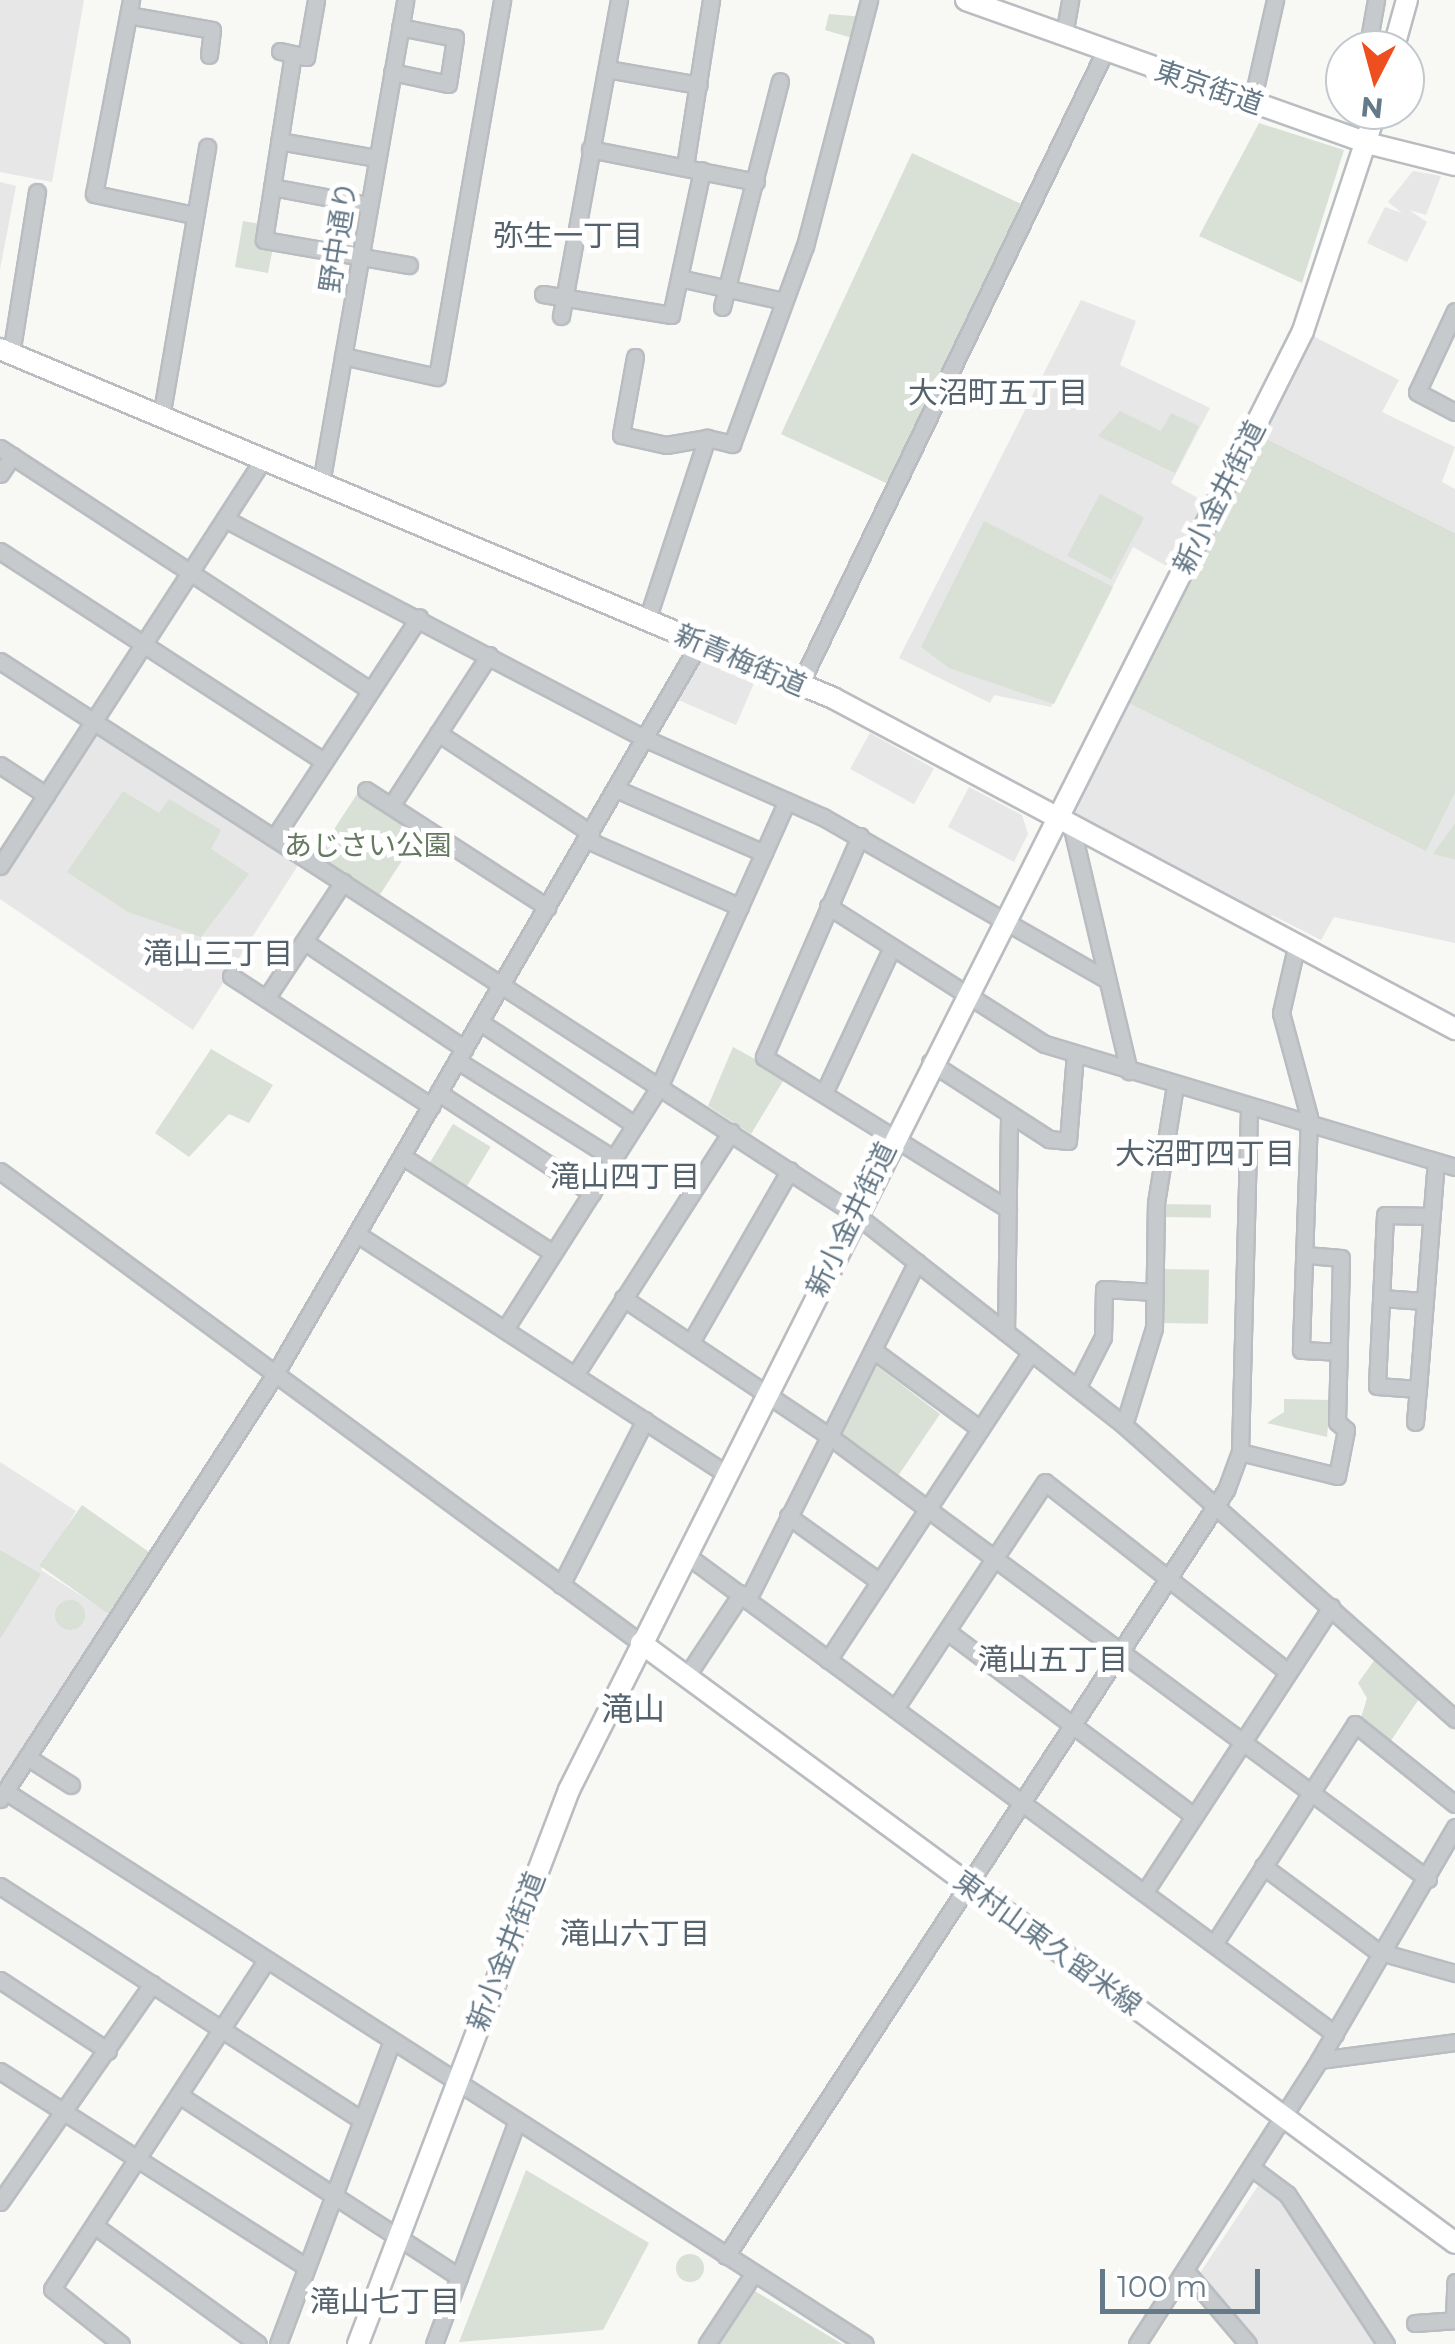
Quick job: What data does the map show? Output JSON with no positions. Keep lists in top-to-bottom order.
{
  "streets": {
    "main road": [
      "東京街道",
      "新小金井街道",
      "新青梅街道",
      "東村山東久留米線"
    ],
    "street": ["野中通り"]
  },
  "crossings": [
    ["東京街道", "新小金井街道"],
    ["野中通り", "新青梅街道"],
    ["新小金井街道", "新青梅街道"],
    ["新小金井街道", "東村山東久留米線"]
  ],
  "districts": [
    "弥生一丁目",
    "大沼町五丁目",
    "滝山三丁目",
    "大沼町四丁目",
    "滝山四丁目",
    "滝山五丁目",
    "滝山",
    "滝山六丁目",
    "滝山七丁目"
  ],
  "parks": ["あじさい公園"],
  "scale_bar": "100 m",
  "north": "bottom"
}
